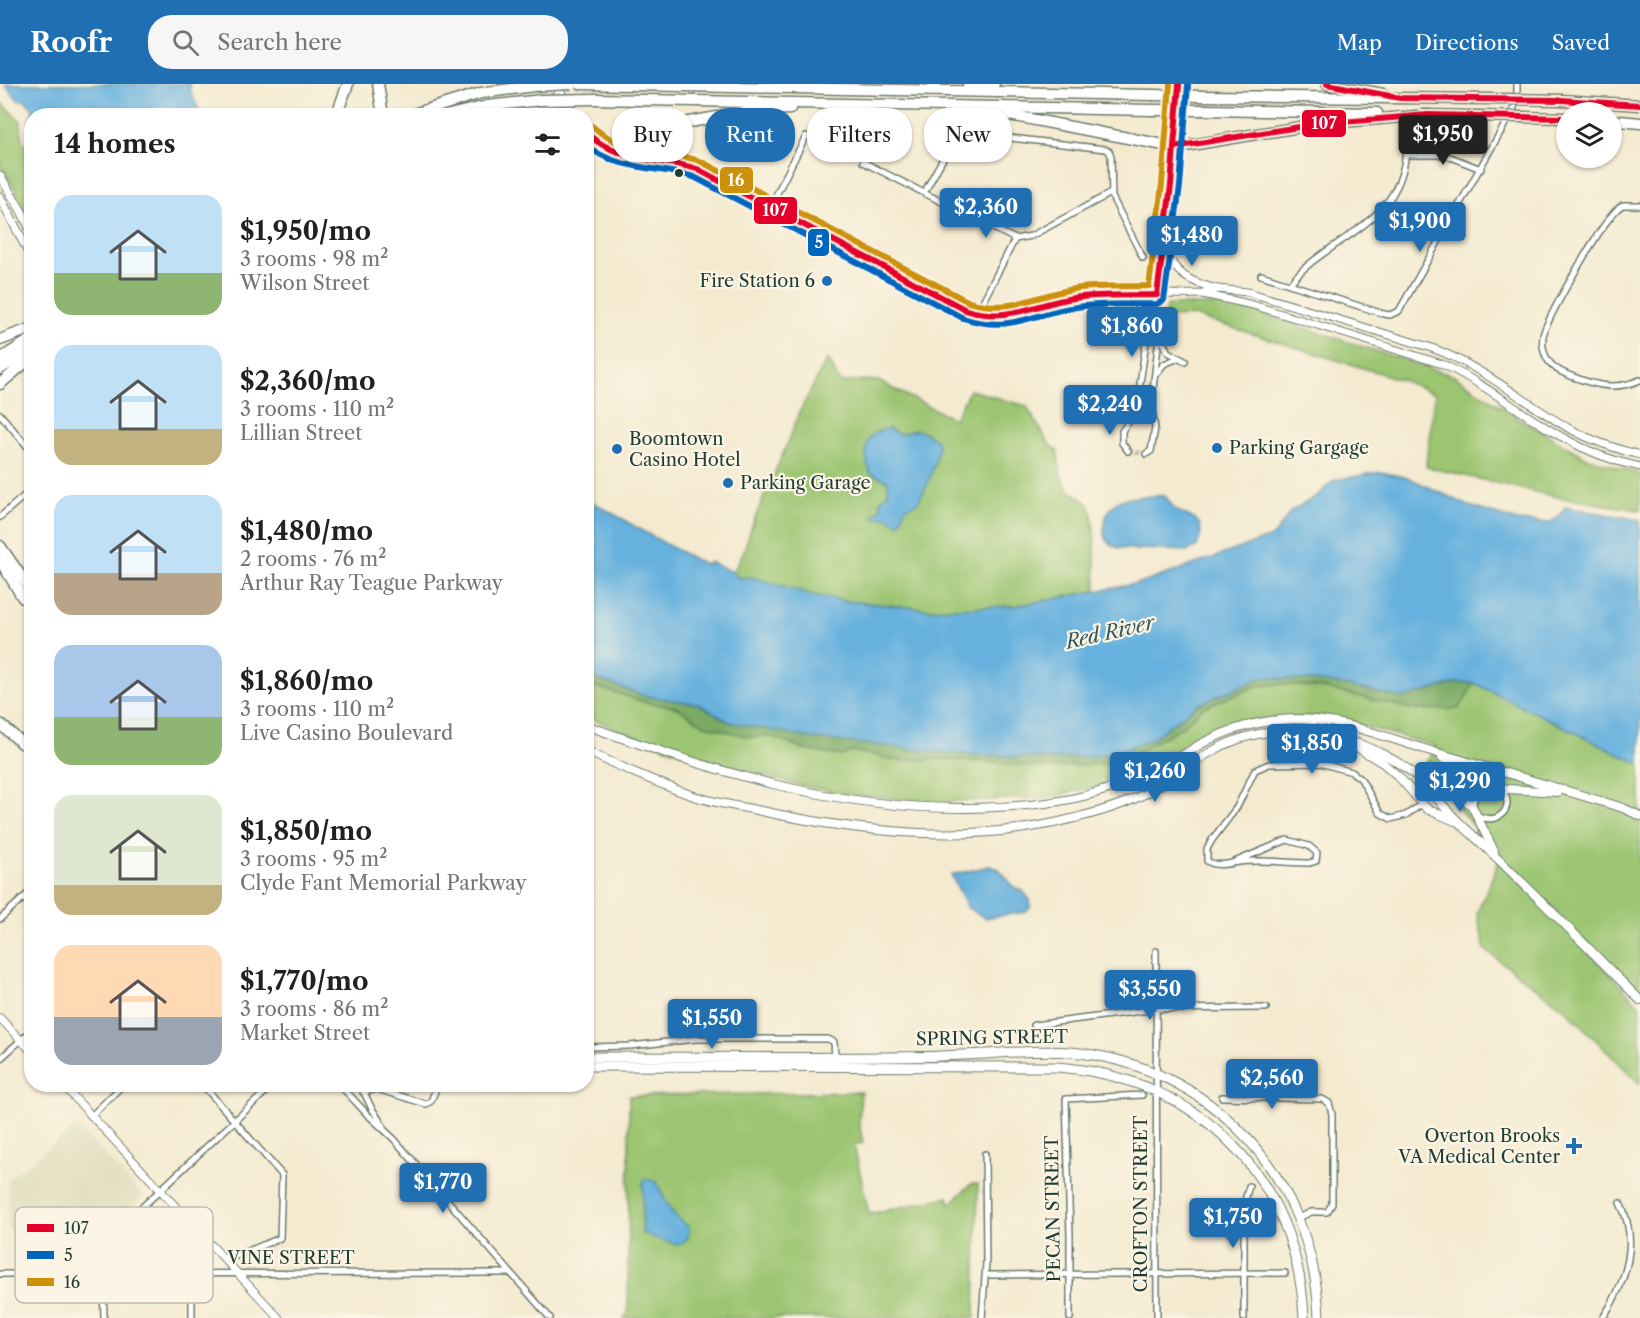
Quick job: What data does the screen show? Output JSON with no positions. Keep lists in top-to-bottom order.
{
  "streets": {
    "main road": ["SPRING STREET"],
    "street": ["CROFTON STREET", "PECAN STREET", "VINE STREET"]
  },
  "crossings": [
    ["SPRING STREET", "CROFTON STREET"]
  ],
  "water": ["Red River"],
  "places": {
    "other": [
      "Fire Station 6",
      "Parking Gargage",
      "Boomtown Casino Hotel",
      "Parking Garage"
    ],
    "health": ["Overton Brooks VA Medical Center"]
  },
  "lines": ["transit line 107", "transit line 16", "transit line 5"],
  "legend": ["107", "5", "16"],
  "page": {
    "header": "Roofr",
    "search": "Search here",
    "nav": ["Map", "Directions", "Saved"],
    "chip": [
      "Buy",
      "Rent",
      "Filters",
      "New"
    ],
    "heading": "14 homes",
    "price": [
      "$1,950",
      "$2,360",
      "$1,900",
      "$1,480",
      "$1,860",
      "$2,240",
      "$1,850",
      "$1,260",
      "$1,290",
      "$3,550",
      "$1,550",
      "$2,560",
      "$1,770",
      "$1,750"
    ],
    "list": [
      {
        "name": "$1,950/mo",
        "note": "3 rooms · 98 m² · Wilson Street"
      },
      {
        "name": "$2,360/mo",
        "note": "3 rooms · 110 m² · Lillian Street"
      },
      {
        "name": "$1,480/mo",
        "note": "2 rooms · 76 m² · Arthur Ray Teague Parkway"
      },
      {
        "name": "$1,860/mo",
        "note": "3 rooms · 110 m² · Live Casino Boulevard"
      },
      {
        "name": "$1,850/mo",
        "note": "3 rooms · 95 m² · Clyde Fant Memorial Parkway"
      },
      {
        "name": "$1,770/mo",
        "note": "3 rooms · 86 m² · Market Street"
      }
    ]
  }
}
